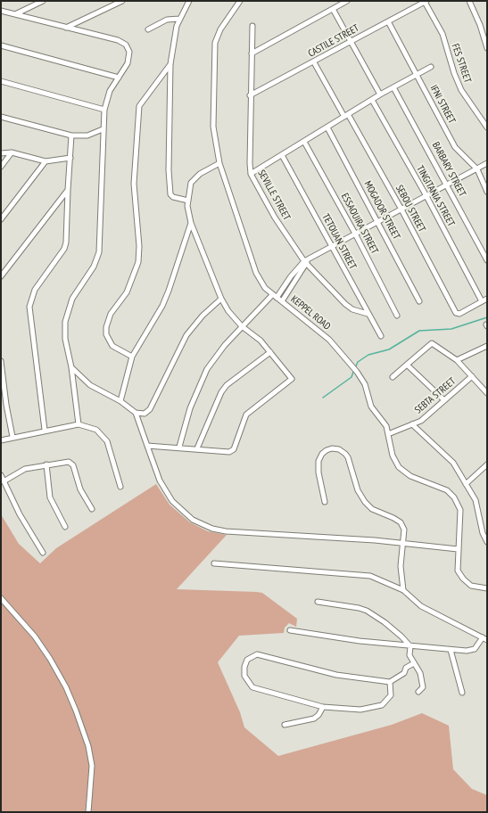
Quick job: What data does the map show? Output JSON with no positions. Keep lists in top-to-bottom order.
{
  "streets": {
    "street": [
      "CASTILE STREET",
      "FES STREET",
      "IFNI STREET",
      "BARBARY STREET",
      "SEVILLE STREET",
      "TINGITANIA STREET",
      "SEBOU STREET",
      "MOGADOR STREET",
      "ESSAOUIRA STREET",
      "TETOUAN STREET",
      "KEPPEL ROAD",
      "SEBTA STREET"
    ]
  },
  "crossings": [
    ["CASTILE STREET", "FES STREET"],
    ["CASTILE STREET", "IFNI STREET"],
    ["CASTILE STREET", "SEVILLE STREET"],
    ["CASTILE STREET", "SEBOU STREET"],
    ["SEVILLE STREET", "TETOUAN STREET"],
    ["TINGITANIA STREET", "SEBOU STREET"],
    ["KEPPEL ROAD", "SEBTA STREET"]
  ]
}
